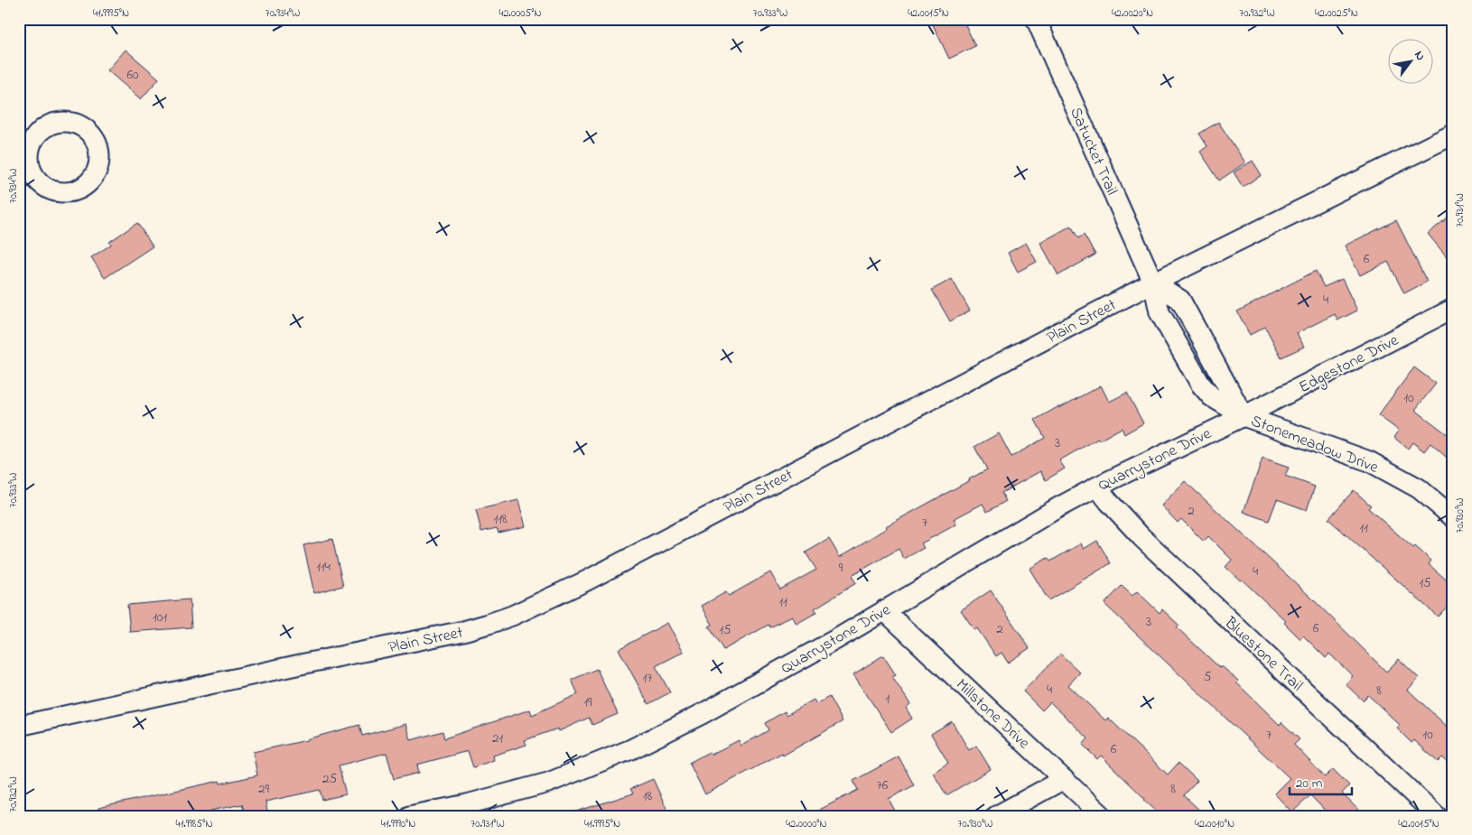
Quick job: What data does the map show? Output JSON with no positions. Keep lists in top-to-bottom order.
{
  "streets": {
    "street": [
      "Satucket Trail",
      "Plain Street",
      "Edgestone Drive",
      "Stonemeadow Drive",
      "Quarrystone Drive",
      "Bluestone Trail",
      "Millstone Drive"
    ]
  },
  "crossings": [
    ["Satucket Trail", "Plain Street"],
    ["Edgestone Drive", "Stonemeadow Drive"],
    ["Edgestone Drive", "Quarrystone Drive"],
    ["Stonemeadow Drive", "Quarrystone Drive"],
    ["Quarrystone Drive", "Bluestone Trail"],
    ["Quarrystone Drive", "Millstone Drive"]
  ],
  "house_numbers": [
    "60",
    "6",
    "4",
    "10",
    "3",
    "2",
    "118",
    "7",
    "11",
    "114",
    "9",
    "4",
    "15",
    "11",
    "101",
    "3",
    "6",
    "2",
    "15",
    "5",
    "17",
    "4",
    "8",
    "1",
    "19",
    "7",
    "10",
    "21",
    "6",
    "25",
    "76",
    "29",
    "8",
    "18"
  ],
  "scale_bar": "20 m",
  "north": "top right",
  "coordinates": [
    "41.9995°N",
    "70.934°W",
    "42.0005°N",
    "70.933°W",
    "42.0015°N",
    "42.0020°N",
    "70.932°W",
    "42.0025°N",
    "70.931°W",
    "70.930°W",
    "41.9985°N",
    "41.9990°N",
    "42.0000°N",
    "42.0010°N"
  ]
}
